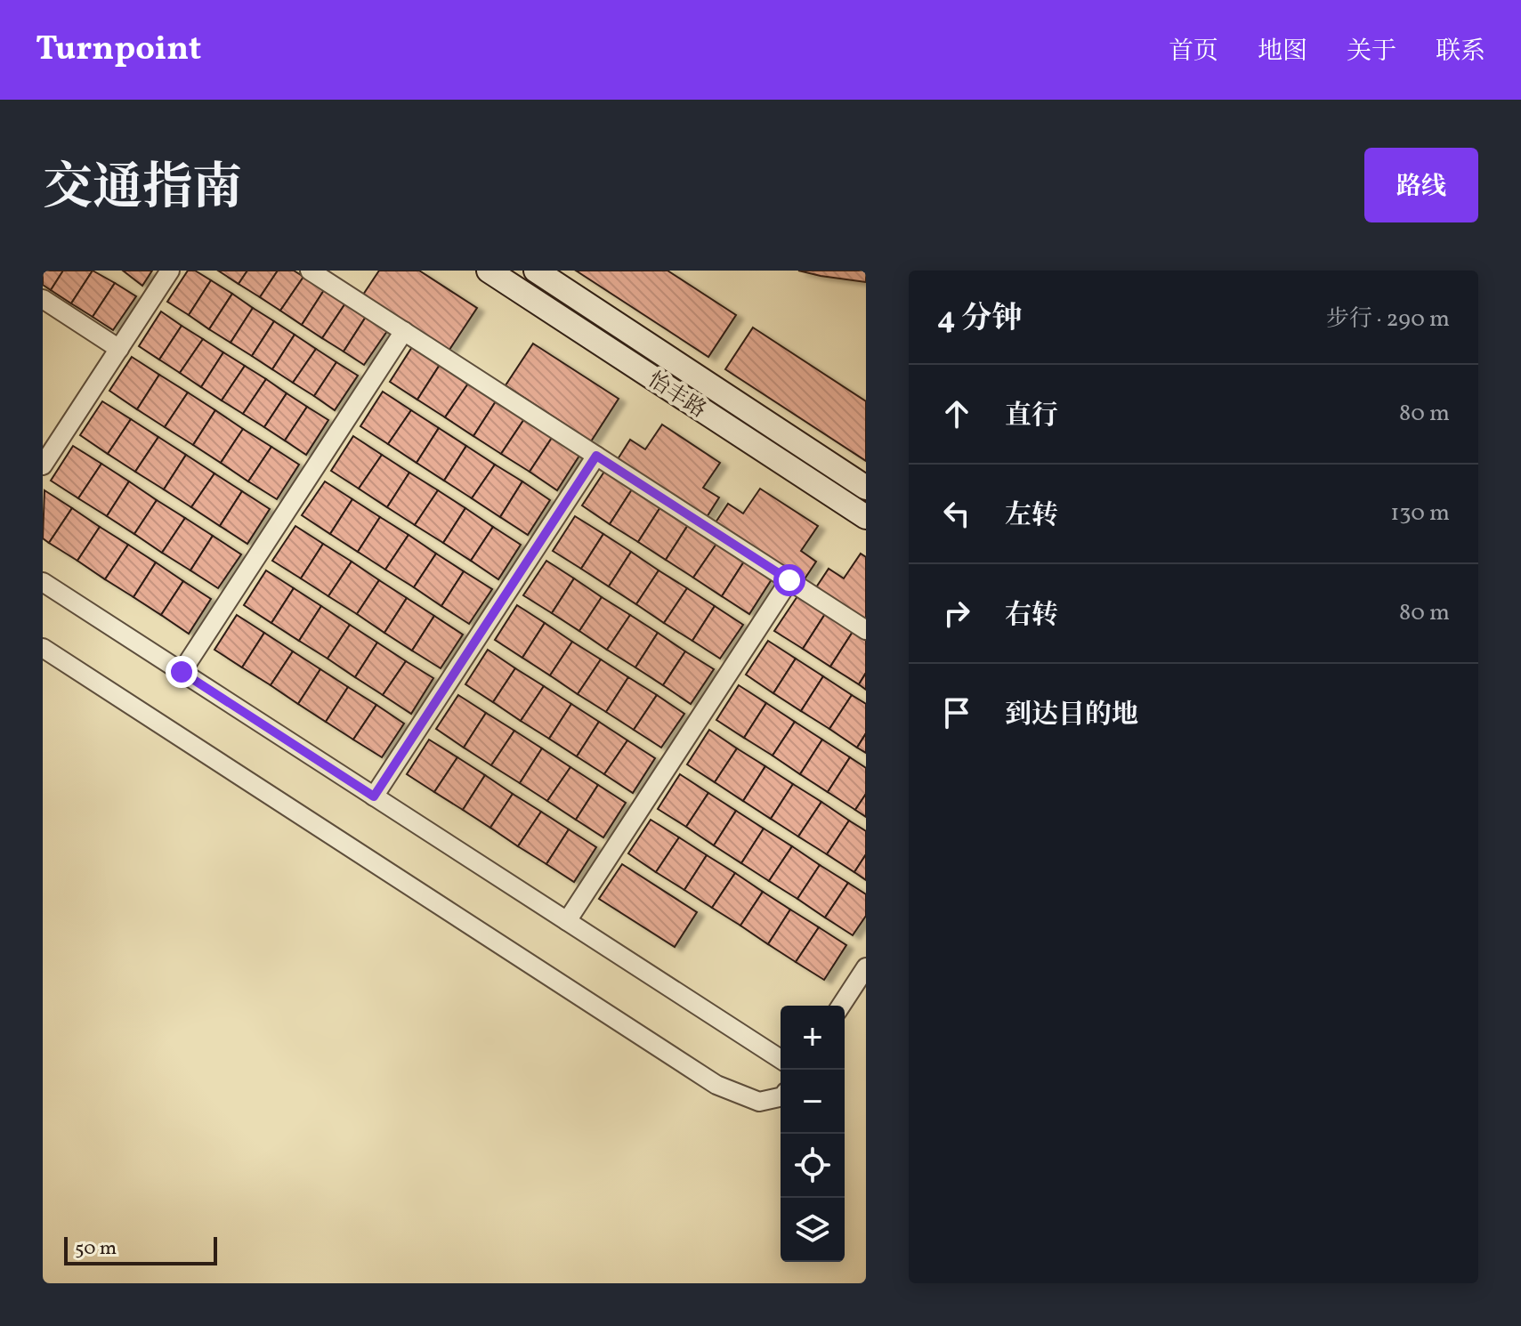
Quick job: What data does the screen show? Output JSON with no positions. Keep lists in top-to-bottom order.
{
  "streets": {
    "street": ["怡丰路"]
  },
  "scale_bar": "50 m",
  "page": {
    "header": "Turnpoint",
    "nav": [
      "首页",
      "地图",
      "关于",
      "联系"
    ],
    "title": "交通指南",
    "buttons": "路线",
    "heading": ["4 分钟", "步行 · 290 m"],
    "list": [
      ["直行", "80 m"],
      ["左转", "130 m"],
      ["右转", "80 m"],
      "到达目的地"
    ],
    "map_buttons": ["+", "−"],
    "scale": "50 m"
  }
}
